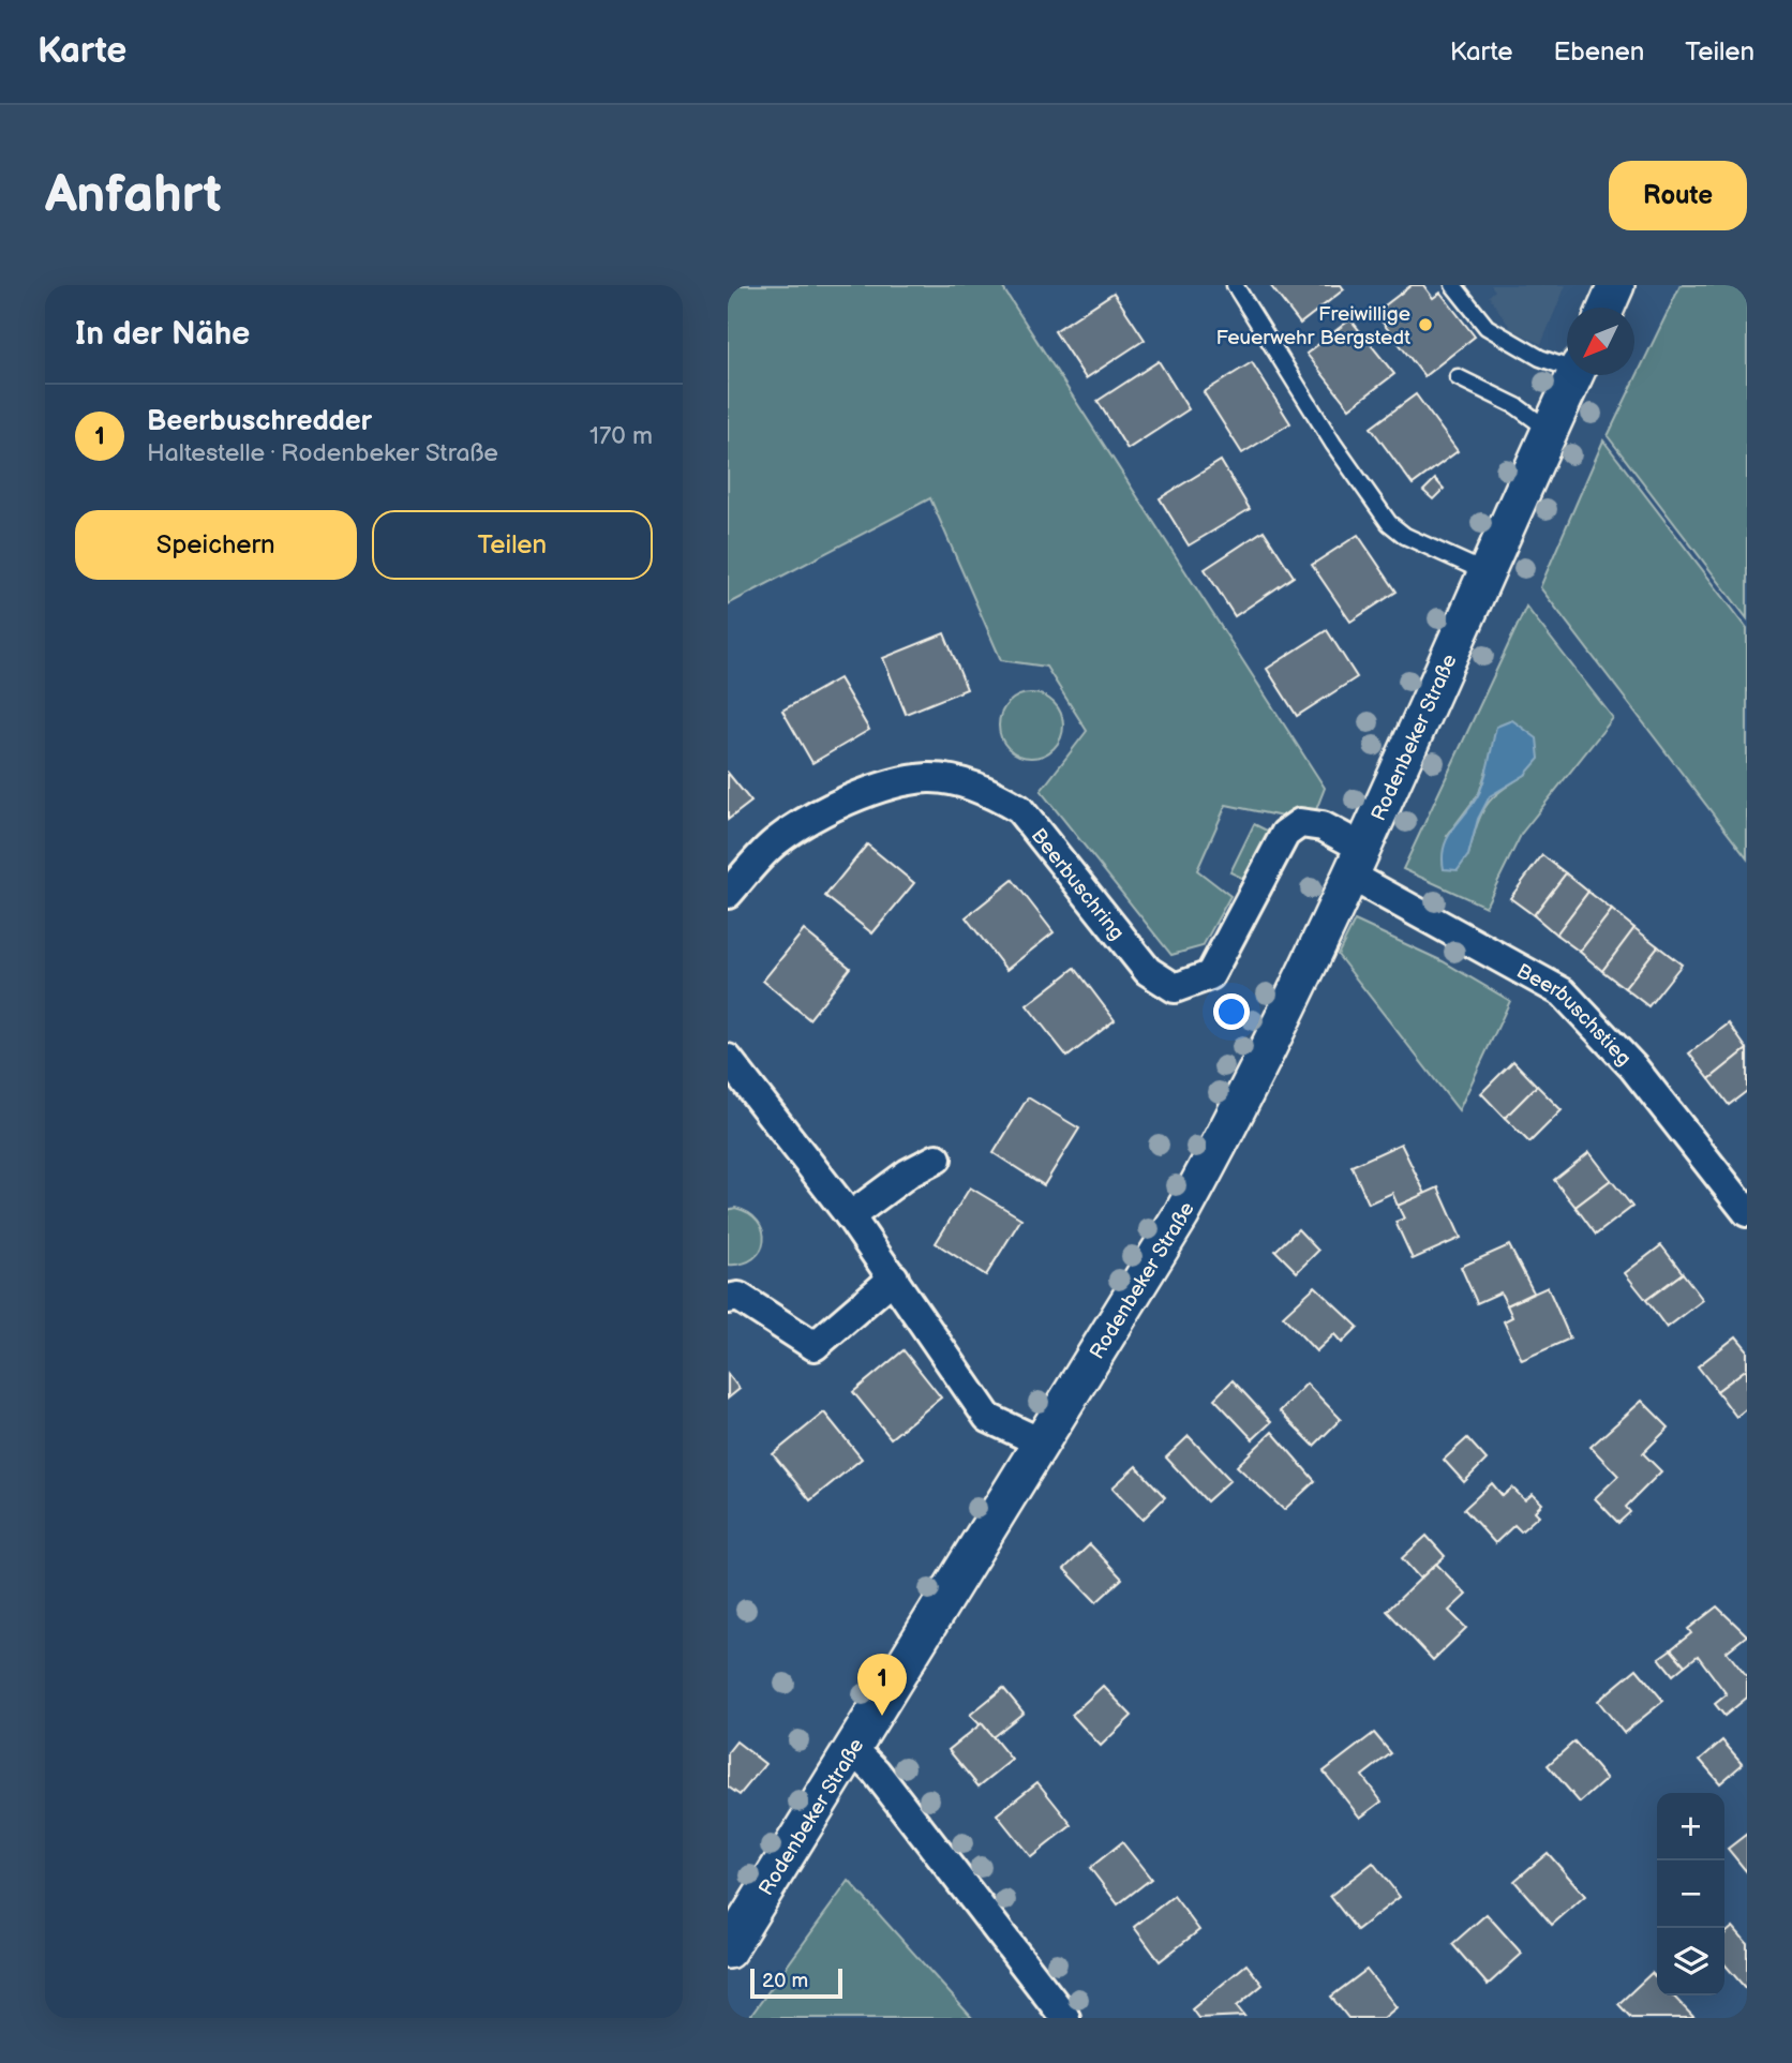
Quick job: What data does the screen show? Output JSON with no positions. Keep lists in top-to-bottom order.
{
  "streets": {
    "street": ["Rodenbeker Straße", "Beerbuschring", "Beerbuschstieg"]
  },
  "crossings": [
    ["Rodenbeker Straße", "Beerbuschring"],
    ["Rodenbeker Straße", "Beerbuschstieg"],
    ["Beerbuschring", "Beerbuschstieg"]
  ],
  "places": ["Freiwillige Feuerwehr Bergstedt"],
  "scale_bar": "20 m",
  "north": "bottom left",
  "page": {
    "header": "Karte",
    "nav": ["Karte", "Ebenen", "Teilen"],
    "buttons": [
      "Route",
      ["Speichern", "Teilen"]
    ],
    "title": "Anfahrt",
    "heading": "In der Nähe",
    "list": [
      {
        "mark": "1",
        "name": "Beerbuschredder",
        "note": "Haltestelle · Rodenbeker Straße",
        "value": "170 m"
      }
    ],
    "pins": "1",
    "map_buttons": ["+", "−"],
    "scale": "20 m"
  }
}
